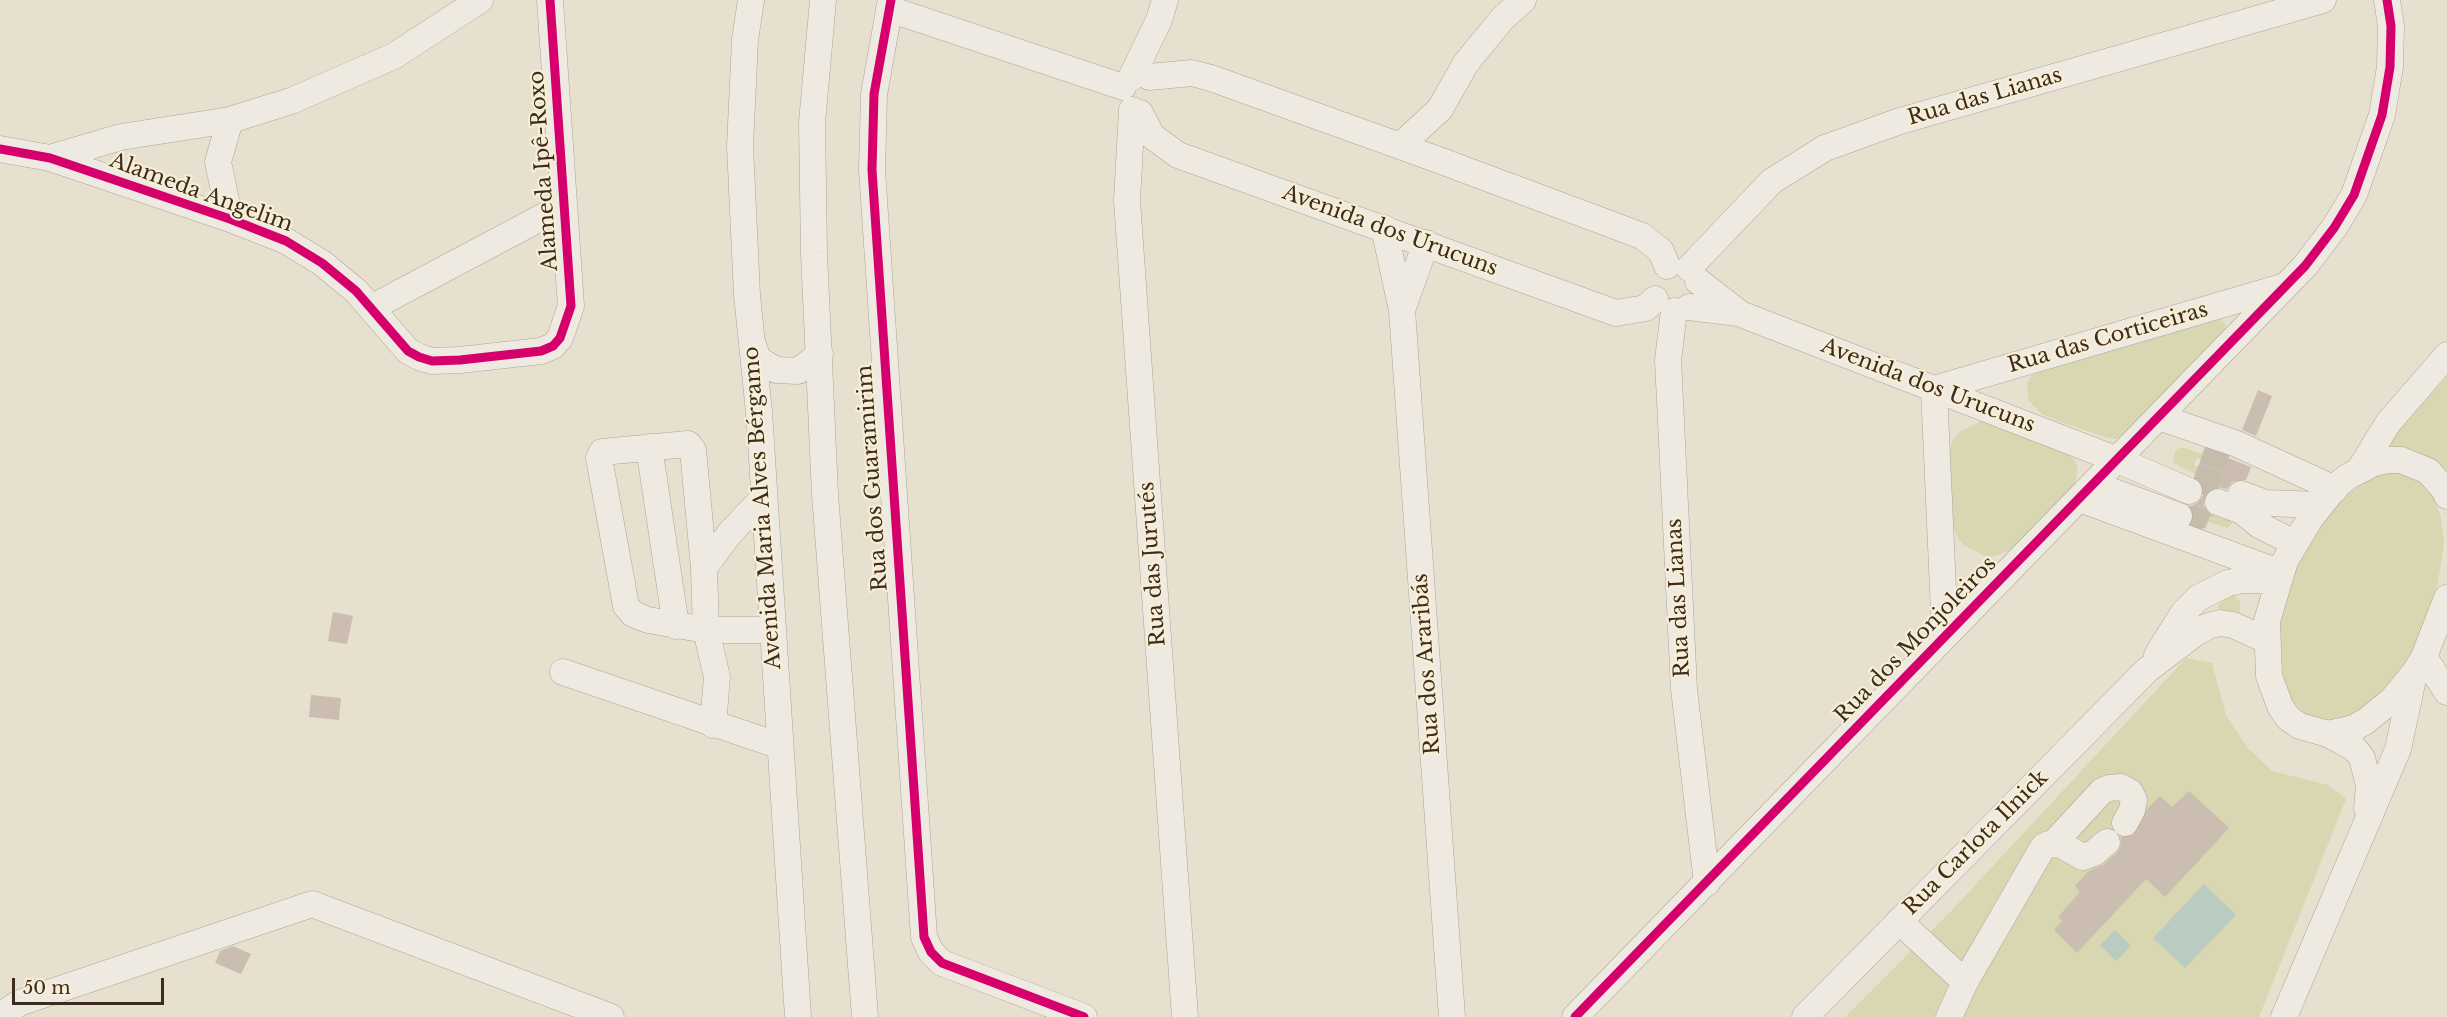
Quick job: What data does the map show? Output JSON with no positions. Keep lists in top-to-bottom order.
{
  "streets": {
    "street": [
      "Rua das Lianas",
      "Alameda Ipê-Roxo",
      "Alameda Angelim",
      "Avenida dos Urucuns",
      "Rua das Corticeiras",
      "Rua dos Guaramirim",
      "Avenida Maria Alves Bérgamo",
      "Rua das Jurutés",
      "Rua dos Monjoleiros",
      "Rua dos Araribás",
      "Rua Carlota Ilnick"
    ]
  },
  "crossings": [
    ["Rua das Lianas", "Avenida dos Urucuns"],
    ["Rua das Lianas", "Rua dos Monjoleiros"],
    ["Alameda Ipê-Roxo", "Alameda Angelim"],
    ["Avenida dos Urucuns", "Rua das Corticeiras"],
    ["Avenida dos Urucuns", "Rua dos Guaramirim"],
    ["Avenida dos Urucuns", "Rua das Jurutés"],
    ["Avenida dos Urucuns", "Rua dos Monjoleiros"],
    ["Avenida dos Urucuns", "Rua dos Araribás"],
    ["Rua das Corticeiras", "Rua dos Monjoleiros"]
  ],
  "scale_bar": "50 m"
}
